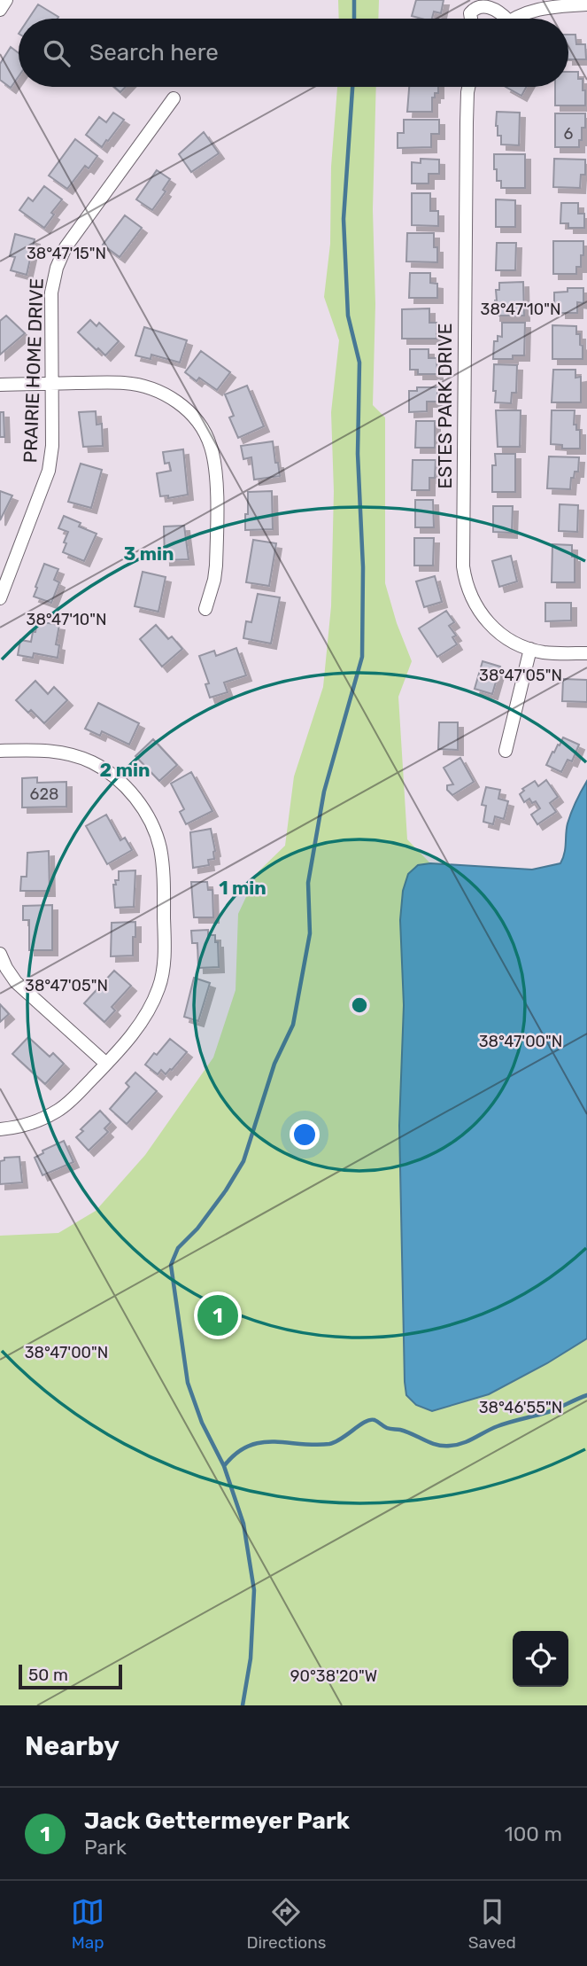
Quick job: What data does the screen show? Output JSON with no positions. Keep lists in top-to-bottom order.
{
  "streets": {
    "street": ["PRAIRIE HOME DRIVE", "ESTES PARK DRIVE"]
  },
  "house_numbers": ["6", "628"],
  "scale_bar": "50 m",
  "page": {
    "search": "Search here",
    "pins": "1",
    "scale": "50 m",
    "heading": "Nearby",
    "list": [
      {
        "mark": "1",
        "name": "Jack Gettermeyer Park",
        "note": "Park",
        "value": "100 m"
      }
    ],
    "nav": ["Map", "Directions", "Saved"]
  },
  "coordinates": [
    "38°47'15\"N",
    "38°47'10\"N",
    "38°47'05\"N",
    "38°47'00\"N",
    "38°46'55\"N",
    "90°38'20\"W"
  ],
  "rings": ["3 min", "2 min", "1 min"]
}
